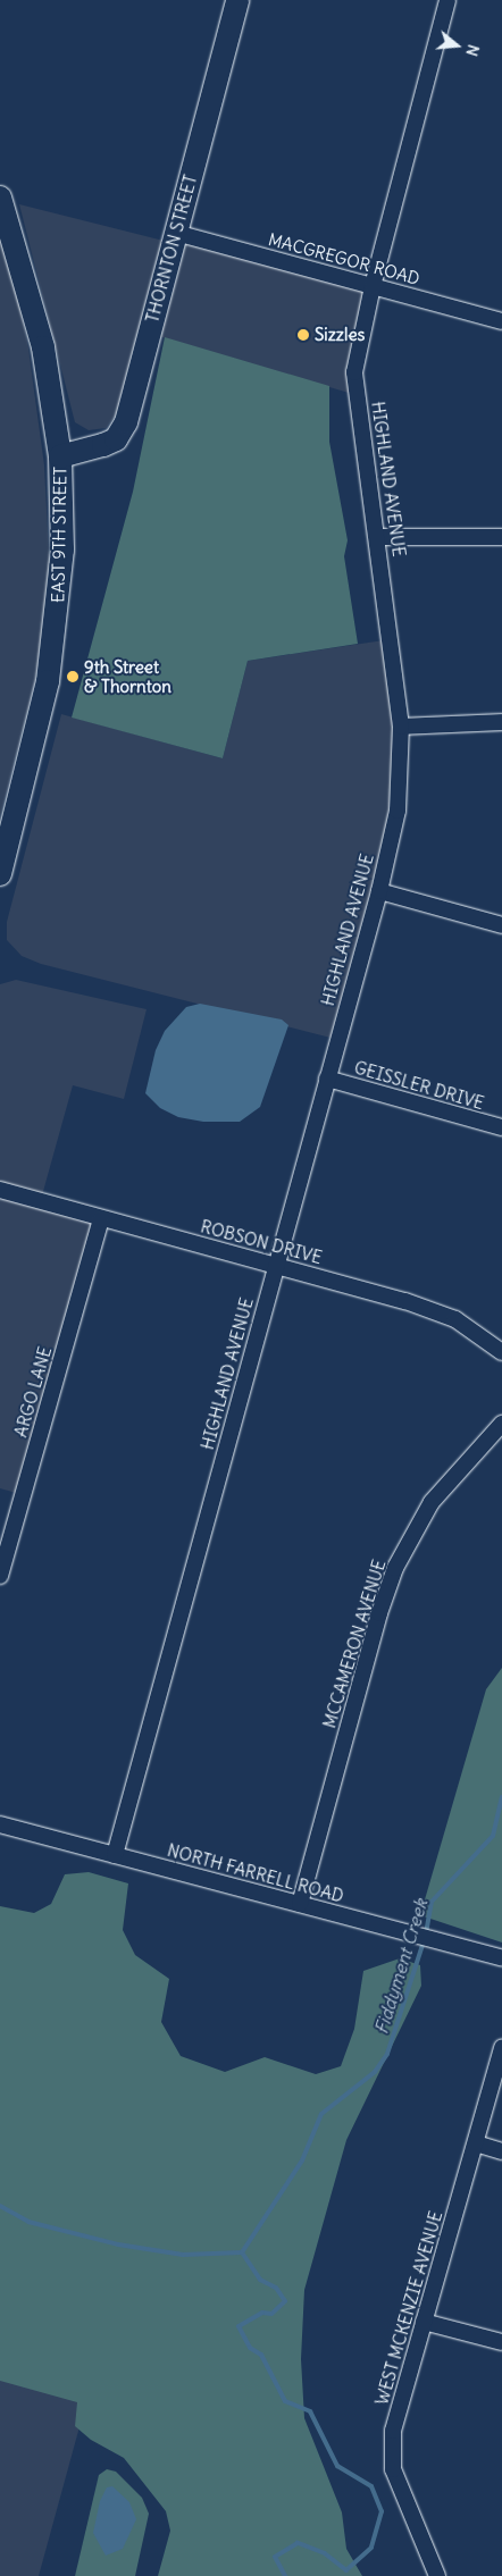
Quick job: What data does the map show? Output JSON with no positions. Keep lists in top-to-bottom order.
{
  "streets": {
    "main road": ["THORNTON STREET", "EAST 9TH STREET"],
    "street": [
      "MACGREGOR ROAD",
      "HIGHLAND AVENUE",
      "GEISSLER DRIVE",
      "ROBSON DRIVE",
      "ARGO LANE",
      "MCCAMERON AVENUE",
      "NORTH FARRELL ROAD",
      "WEST MCKENZIE AVENUE"
    ]
  },
  "crossings": [
    ["THORNTON STREET", "MACGREGOR ROAD"],
    ["THORNTON STREET", "EAST 9TH STREET"],
    ["MACGREGOR ROAD", "HIGHLAND AVENUE"],
    ["HIGHLAND AVENUE", "GEISSLER DRIVE"],
    ["HIGHLAND AVENUE", "ROBSON DRIVE"],
    ["HIGHLAND AVENUE", "NORTH FARRELL ROAD"],
    ["ROBSON DRIVE", "ARGO LANE"],
    ["MCCAMERON AVENUE", "NORTH FARRELL ROAD"]
  ],
  "water": ["Fiddyment Creek"],
  "places": ["Sizzles", "9th Street & Thornton"],
  "north": "right"
}
